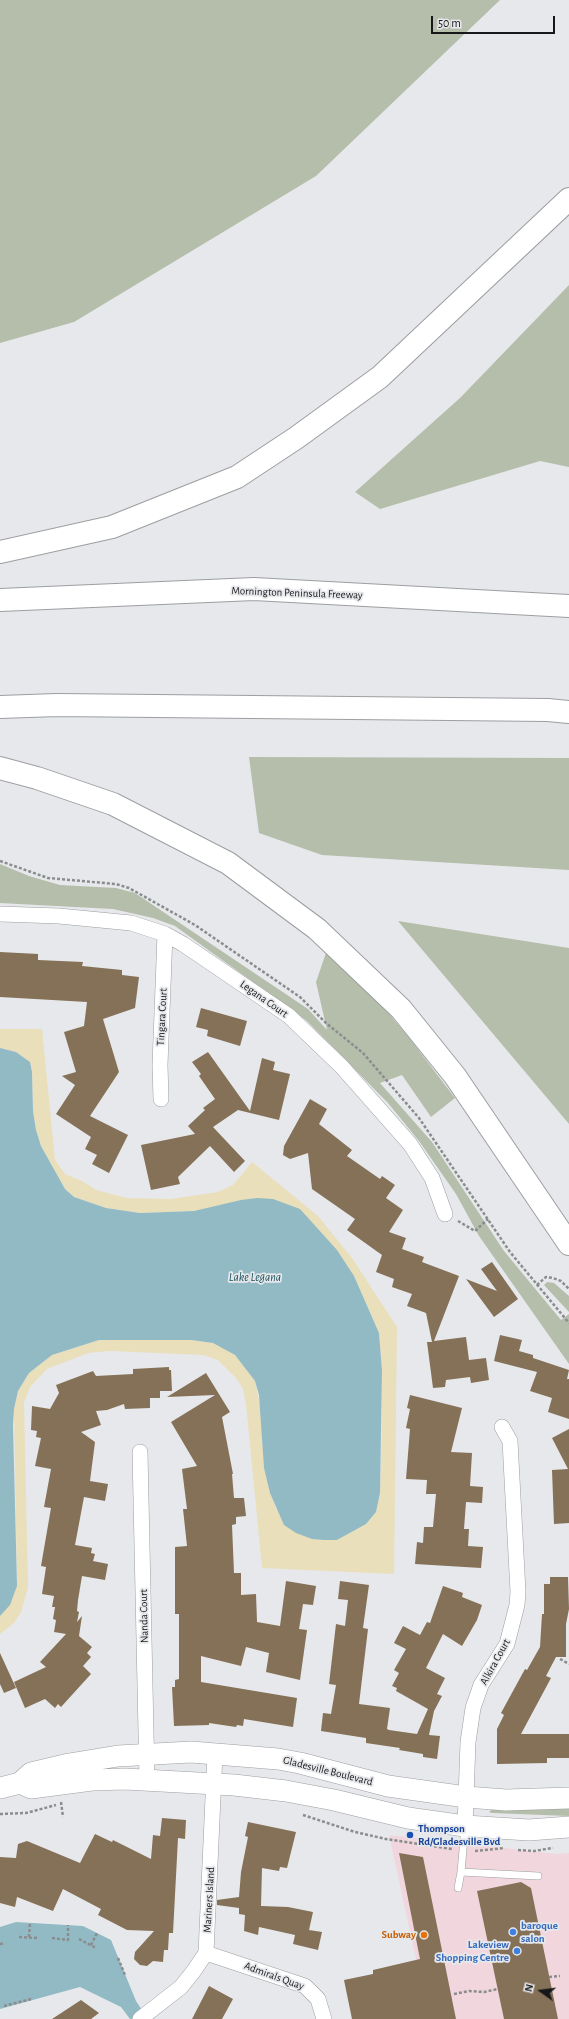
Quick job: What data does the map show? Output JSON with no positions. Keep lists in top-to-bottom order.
{
  "streets": {
    "highway": ["Mornington Peninsula Freeway"],
    "main road": ["Gladesville Boulevard"],
    "street": [
      "Legana Court",
      "Tingara Court",
      "Nanda Court",
      "Alkira Court",
      "Mariners Island",
      "Admirals Quay"
    ]
  },
  "crossings": [
    ["Legana Court", "Tingara Court"],
    ["Nanda Court", "Gladesville Boulevard"],
    ["Alkira Court", "Gladesville Boulevard"],
    ["Gladesville Boulevard", "Mariners Island"],
    ["Mariners Island", "Admirals Quay"]
  ],
  "water": ["Lake Legana"],
  "places": [
    "Thompson Rd/Gladesville Bvd",
    "baroque salon",
    "Subway",
    "Lakeview Shopping Centre"
  ],
  "scale_bar": "50 m",
  "north": "left"
}
